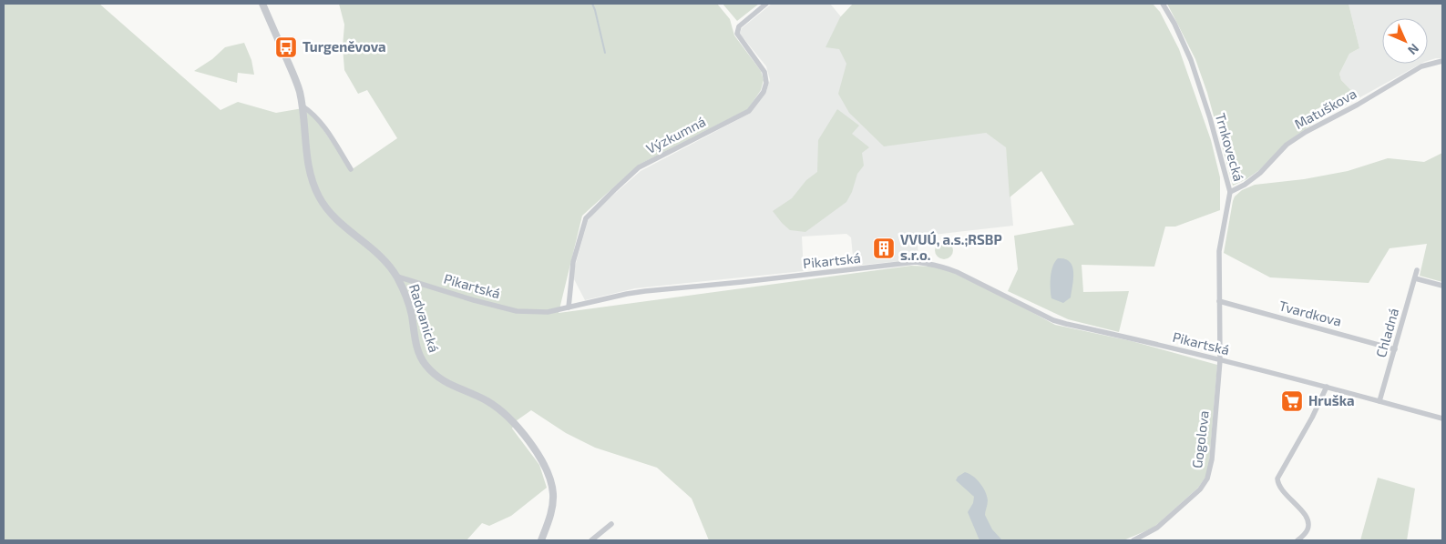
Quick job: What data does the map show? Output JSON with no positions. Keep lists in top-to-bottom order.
{
  "streets": {
    "street": [
      "Matuškova",
      "Výzkumná",
      "Trnkovecká",
      "Pikartská",
      "Tvardkova",
      "Radvanická",
      "Chladná",
      "Gogolova"
    ]
  },
  "crossings": [
    ["Matuškova", "Trnkovecká"],
    ["Výzkumná", "Pikartská"],
    ["Trnkovecká", "Pikartská"],
    ["Trnkovecká", "Tvardkova"],
    ["Trnkovecká", "Gogolova"],
    ["Pikartská", "Radvanická"],
    ["Pikartská", "Chladná"],
    ["Pikartská", "Gogolova"],
    ["Tvardkova", "Chladná"]
  ],
  "places": {
    "bus stop": ["Turgeněvova"],
    "building": ["VVUÚ, a.s.;RSBP s.r.o."],
    "supermarket": ["Hruška"]
  },
  "north": "bottom right"
}
